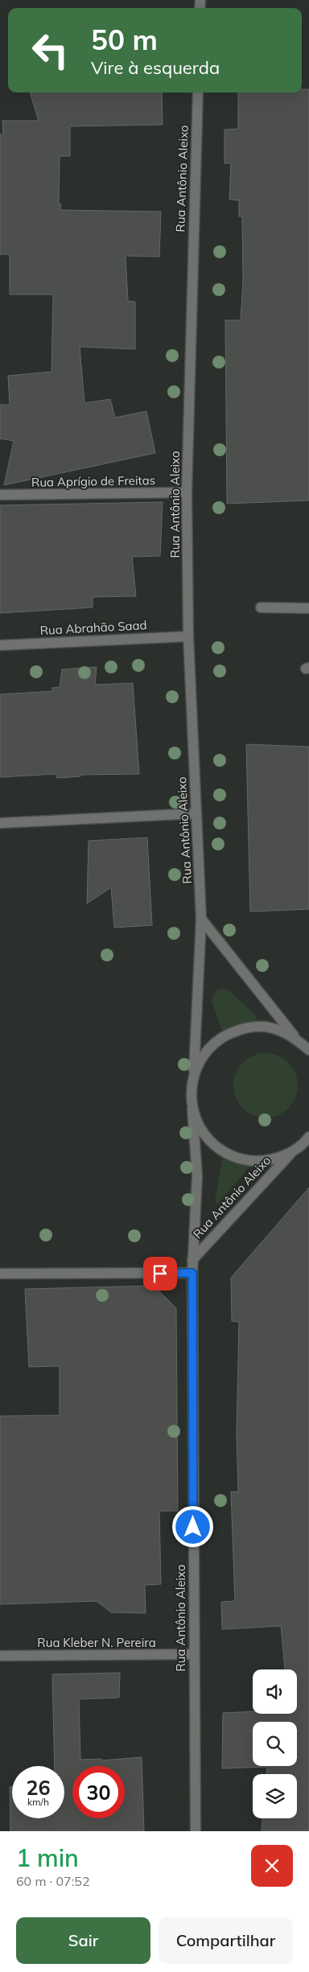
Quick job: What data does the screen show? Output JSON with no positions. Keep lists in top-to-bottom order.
{
  "streets": {
    "street": [
      "Rua Antônio Aleixo",
      "Rua Aprígio de Freitas",
      "Rua Abrahão Saad",
      "Rua Kleber N. Pereira"
    ]
  },
  "crossings": [
    ["Rua Antônio Aleixo", "Rua Aprígio de Freitas"],
    ["Rua Antônio Aleixo", "Rua Abrahão Saad"],
    ["Rua Antônio Aleixo", "Rua Kleber N. Pereira"]
  ],
  "page": {
    "turn": ["50 m", "Vire à esquerda"],
    "speed": "26 km/h",
    "limit": "30",
    "heading": ["1 min", "60 m · 07:52"],
    "buttons": ["Sair", "Compartilhar"]
  }
}
